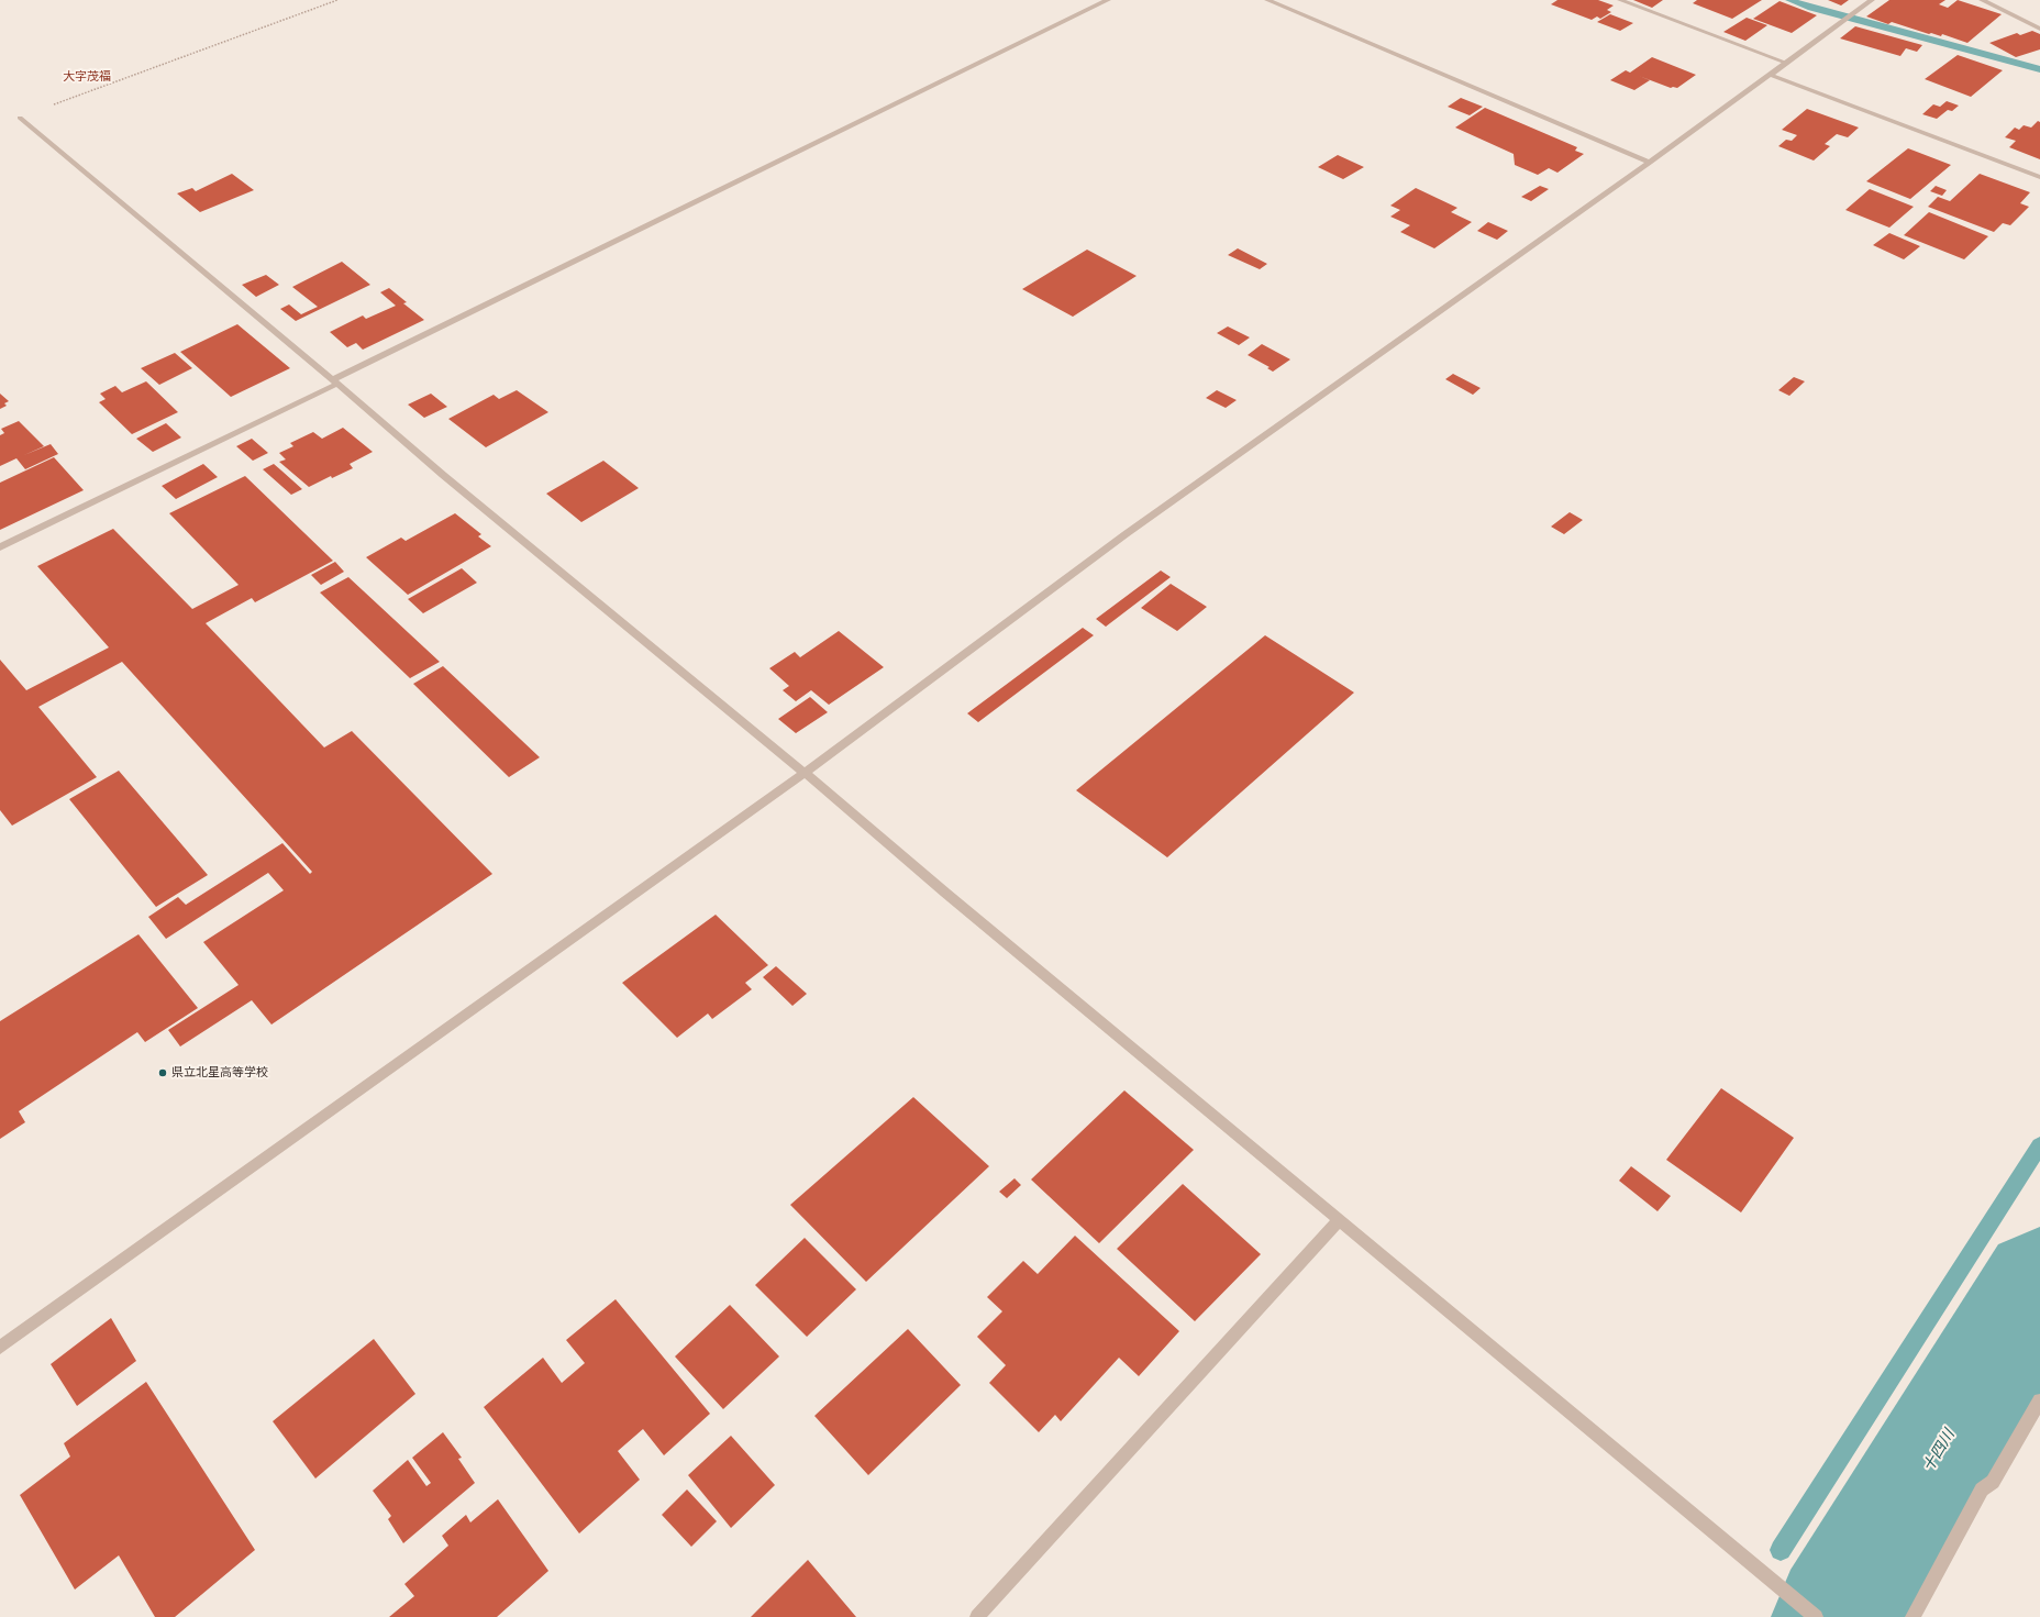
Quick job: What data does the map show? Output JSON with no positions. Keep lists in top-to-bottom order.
{
  "districts": ["大字茂福"],
  "water": ["十四川"],
  "places": ["県立北星高等学校"]
}
